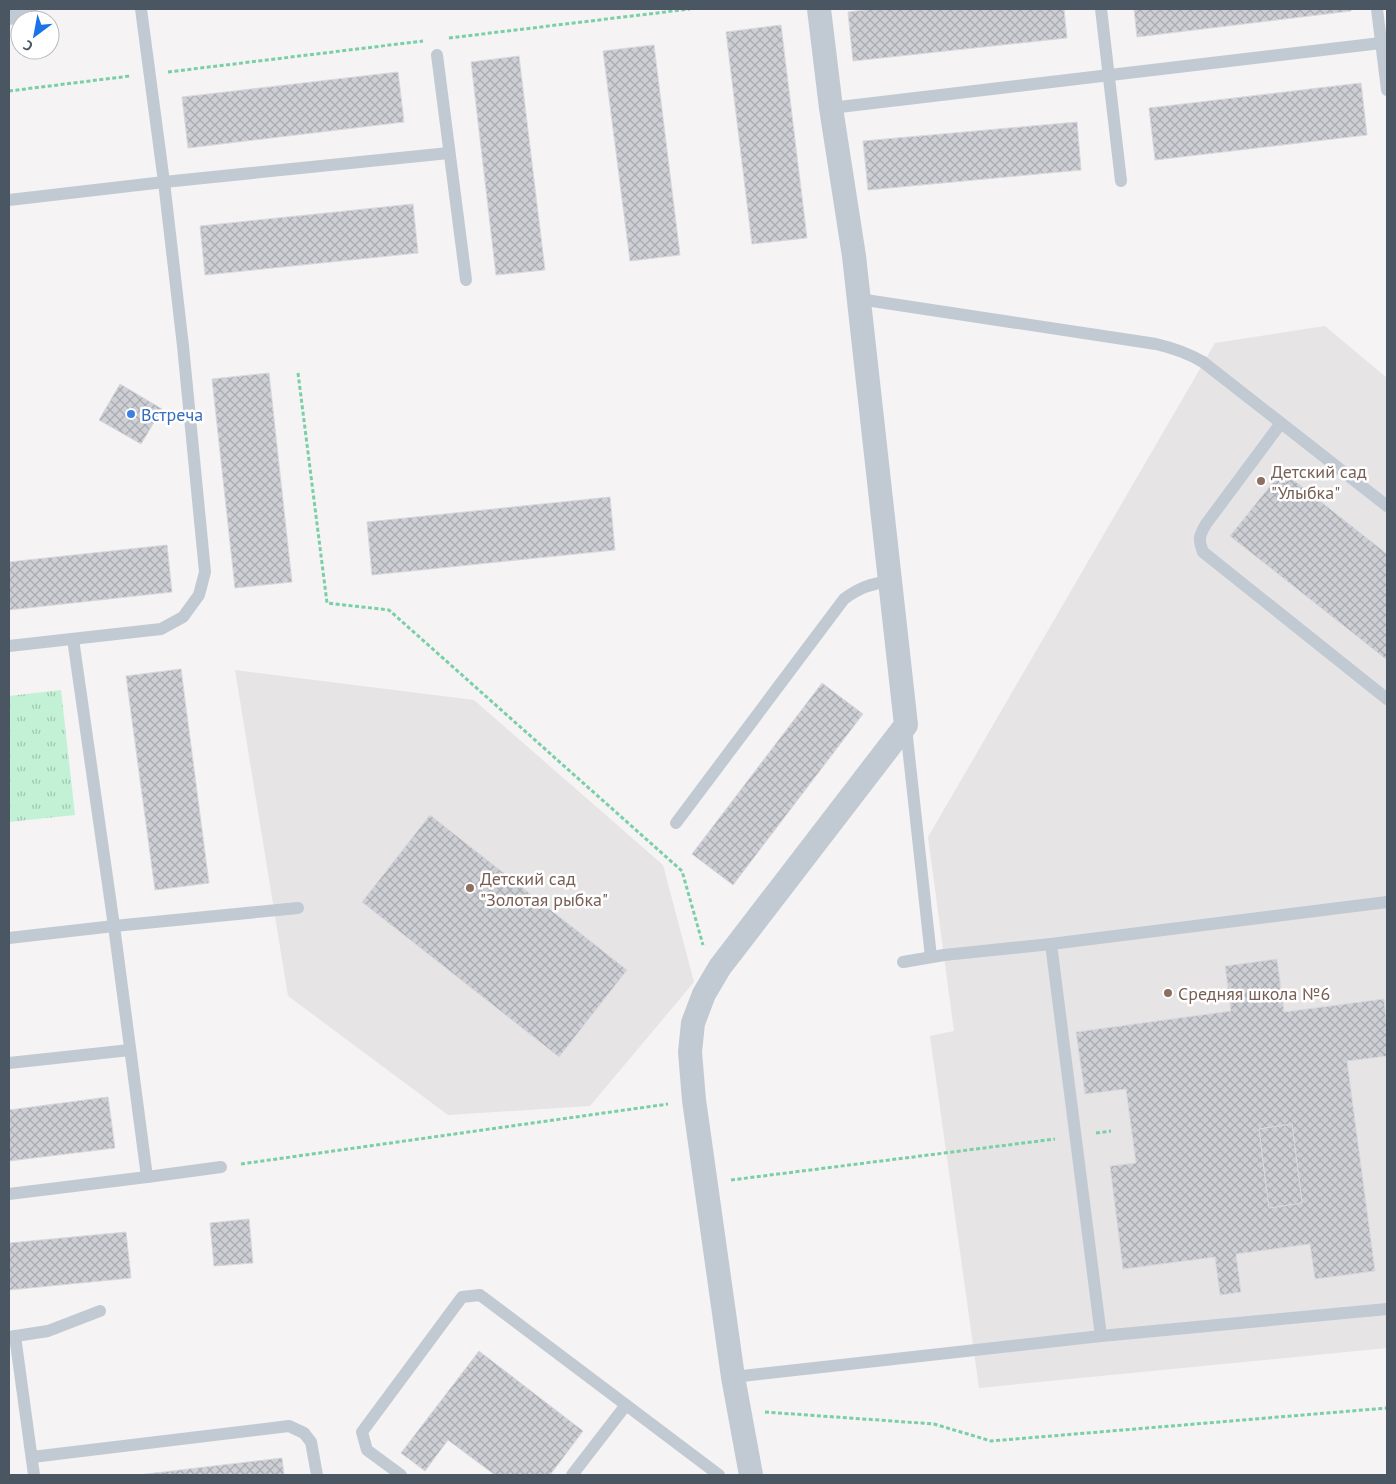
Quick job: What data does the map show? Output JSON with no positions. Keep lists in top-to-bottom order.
{
  "places": [
    "Встреча",
    "Детский сад \"Улыбка\"",
    "Детский сад \"Золотая рыбка\"",
    "Средняя школа №6"
  ],
  "north": "bottom left"
}
